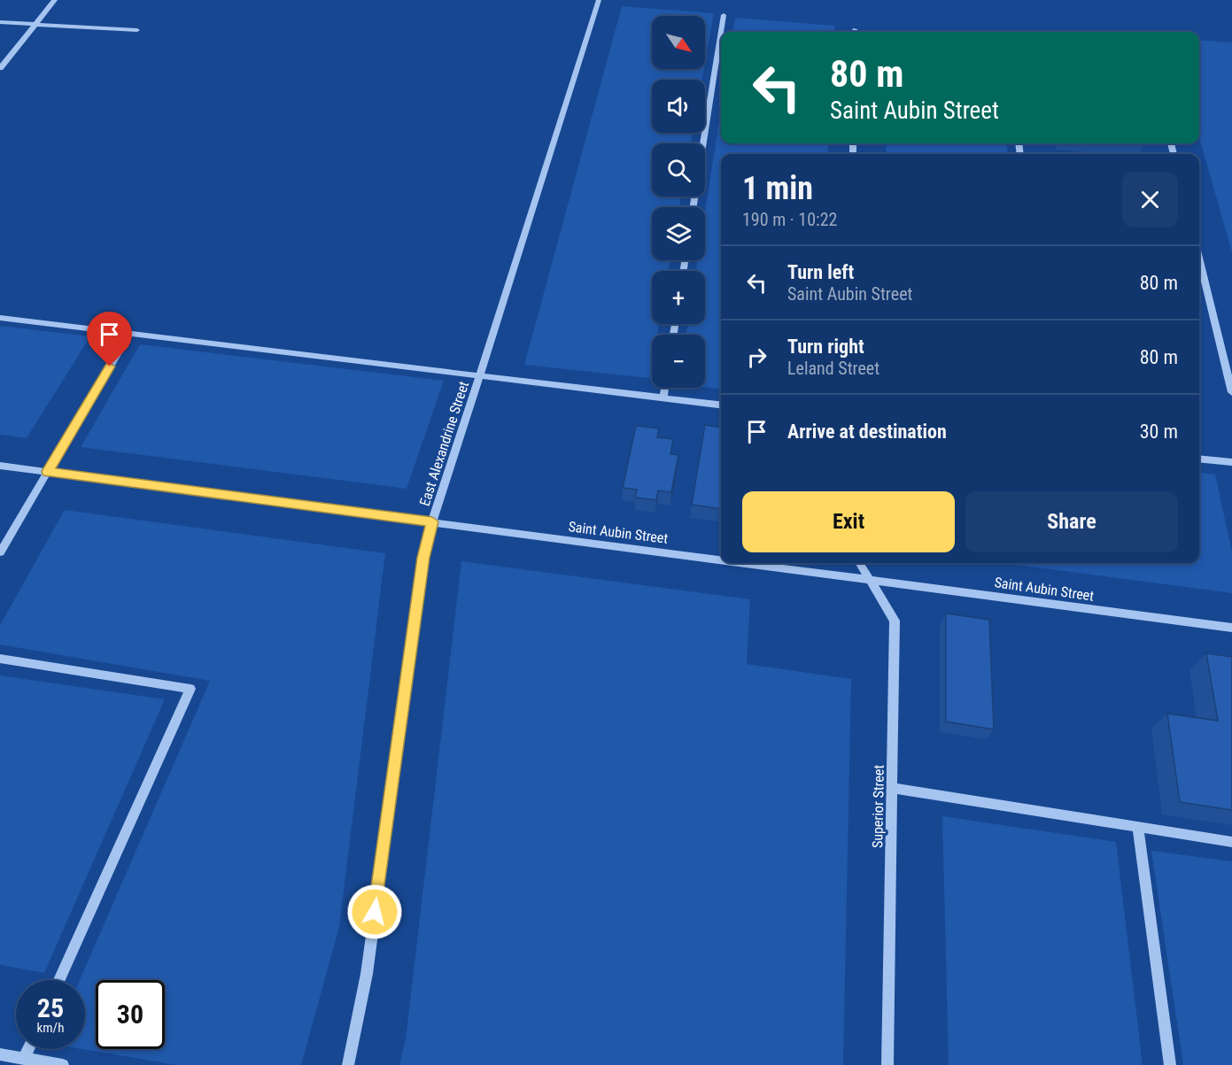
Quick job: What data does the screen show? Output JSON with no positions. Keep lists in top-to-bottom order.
{
  "streets": {
    "street": ["East Alexandrine Street", "Saint Aubin Street", "Superior Street"]
  },
  "crossings": [
    ["East Alexandrine Street", "Saint Aubin Street"],
    ["Saint Aubin Street", "Superior Street"]
  ],
  "north": "bottom right",
  "page": {
    "map_buttons": ["+", "−"],
    "turn": ["80 m", "Saint Aubin Street"],
    "heading": ["1 min", "190 m · 10:22"],
    "list": [
      {
        "name": "Turn left",
        "note": "Saint Aubin Street",
        "value": "80 m"
      },
      {
        "name": "Turn right",
        "note": "Leland Street",
        "value": "80 m"
      },
      {
        "name": "Arrive at destination",
        "value": "30 m"
      }
    ],
    "buttons": ["Exit", "Share"],
    "speed": "25 km/h",
    "limit": "30"
  }
}
